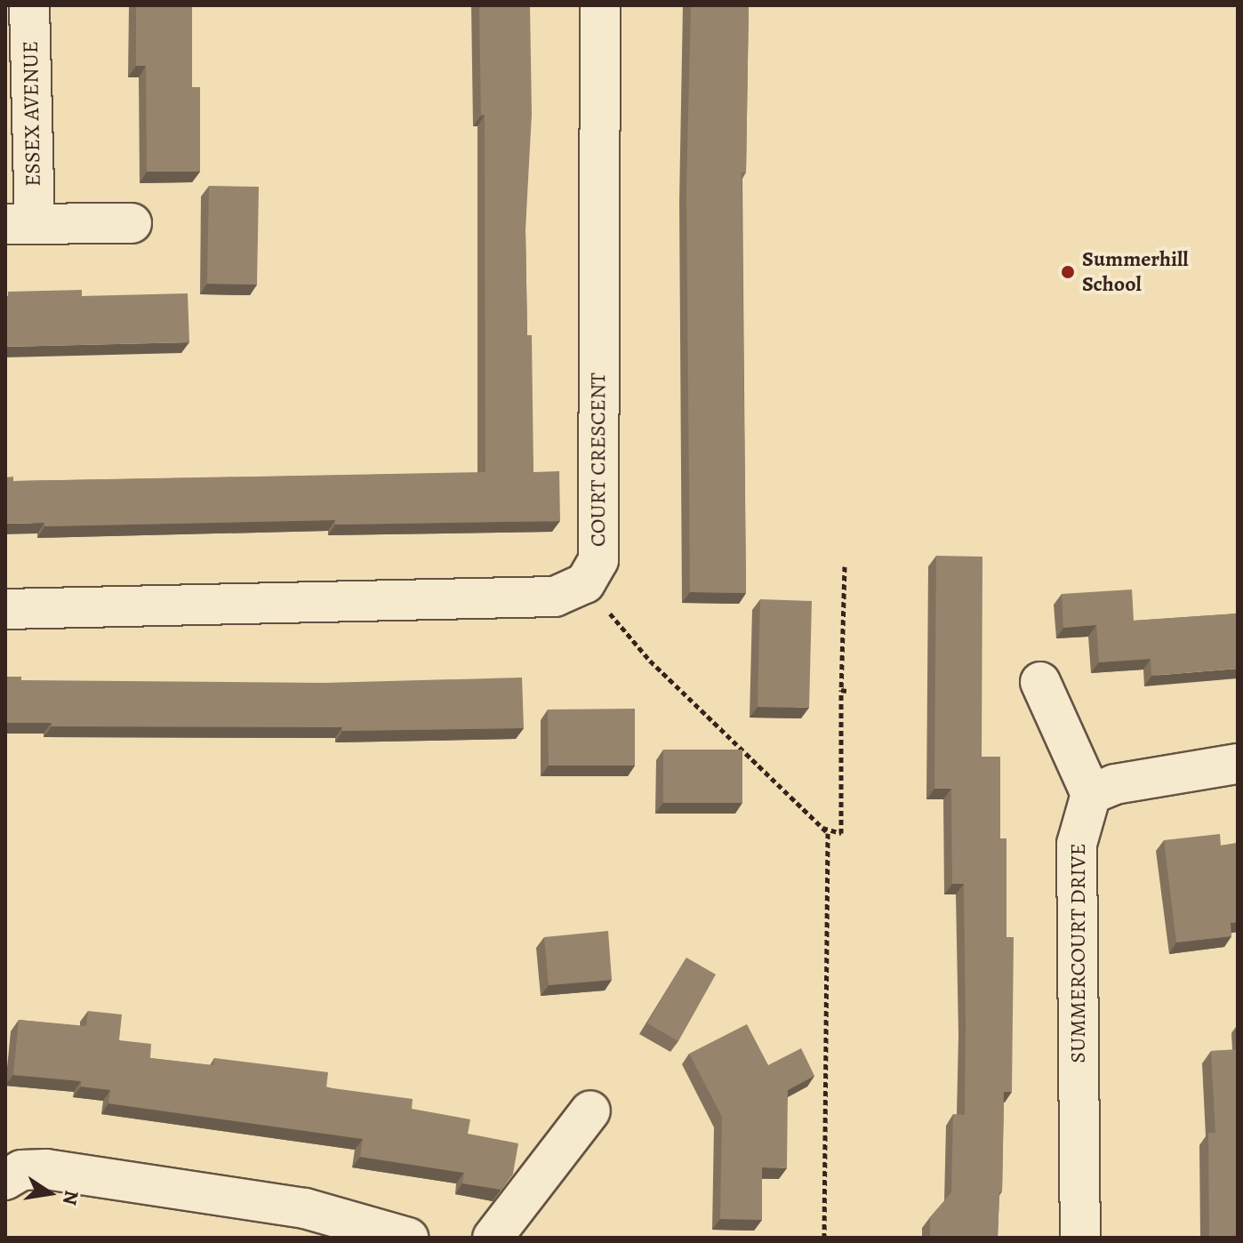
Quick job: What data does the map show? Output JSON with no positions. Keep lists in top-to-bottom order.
{
  "streets": {
    "street": ["ESSEX AVENUE", "COURT CRESCENT", "SUMMERCOURT DRIVE"]
  },
  "places": ["Summerhill School"],
  "north": "right"
}
